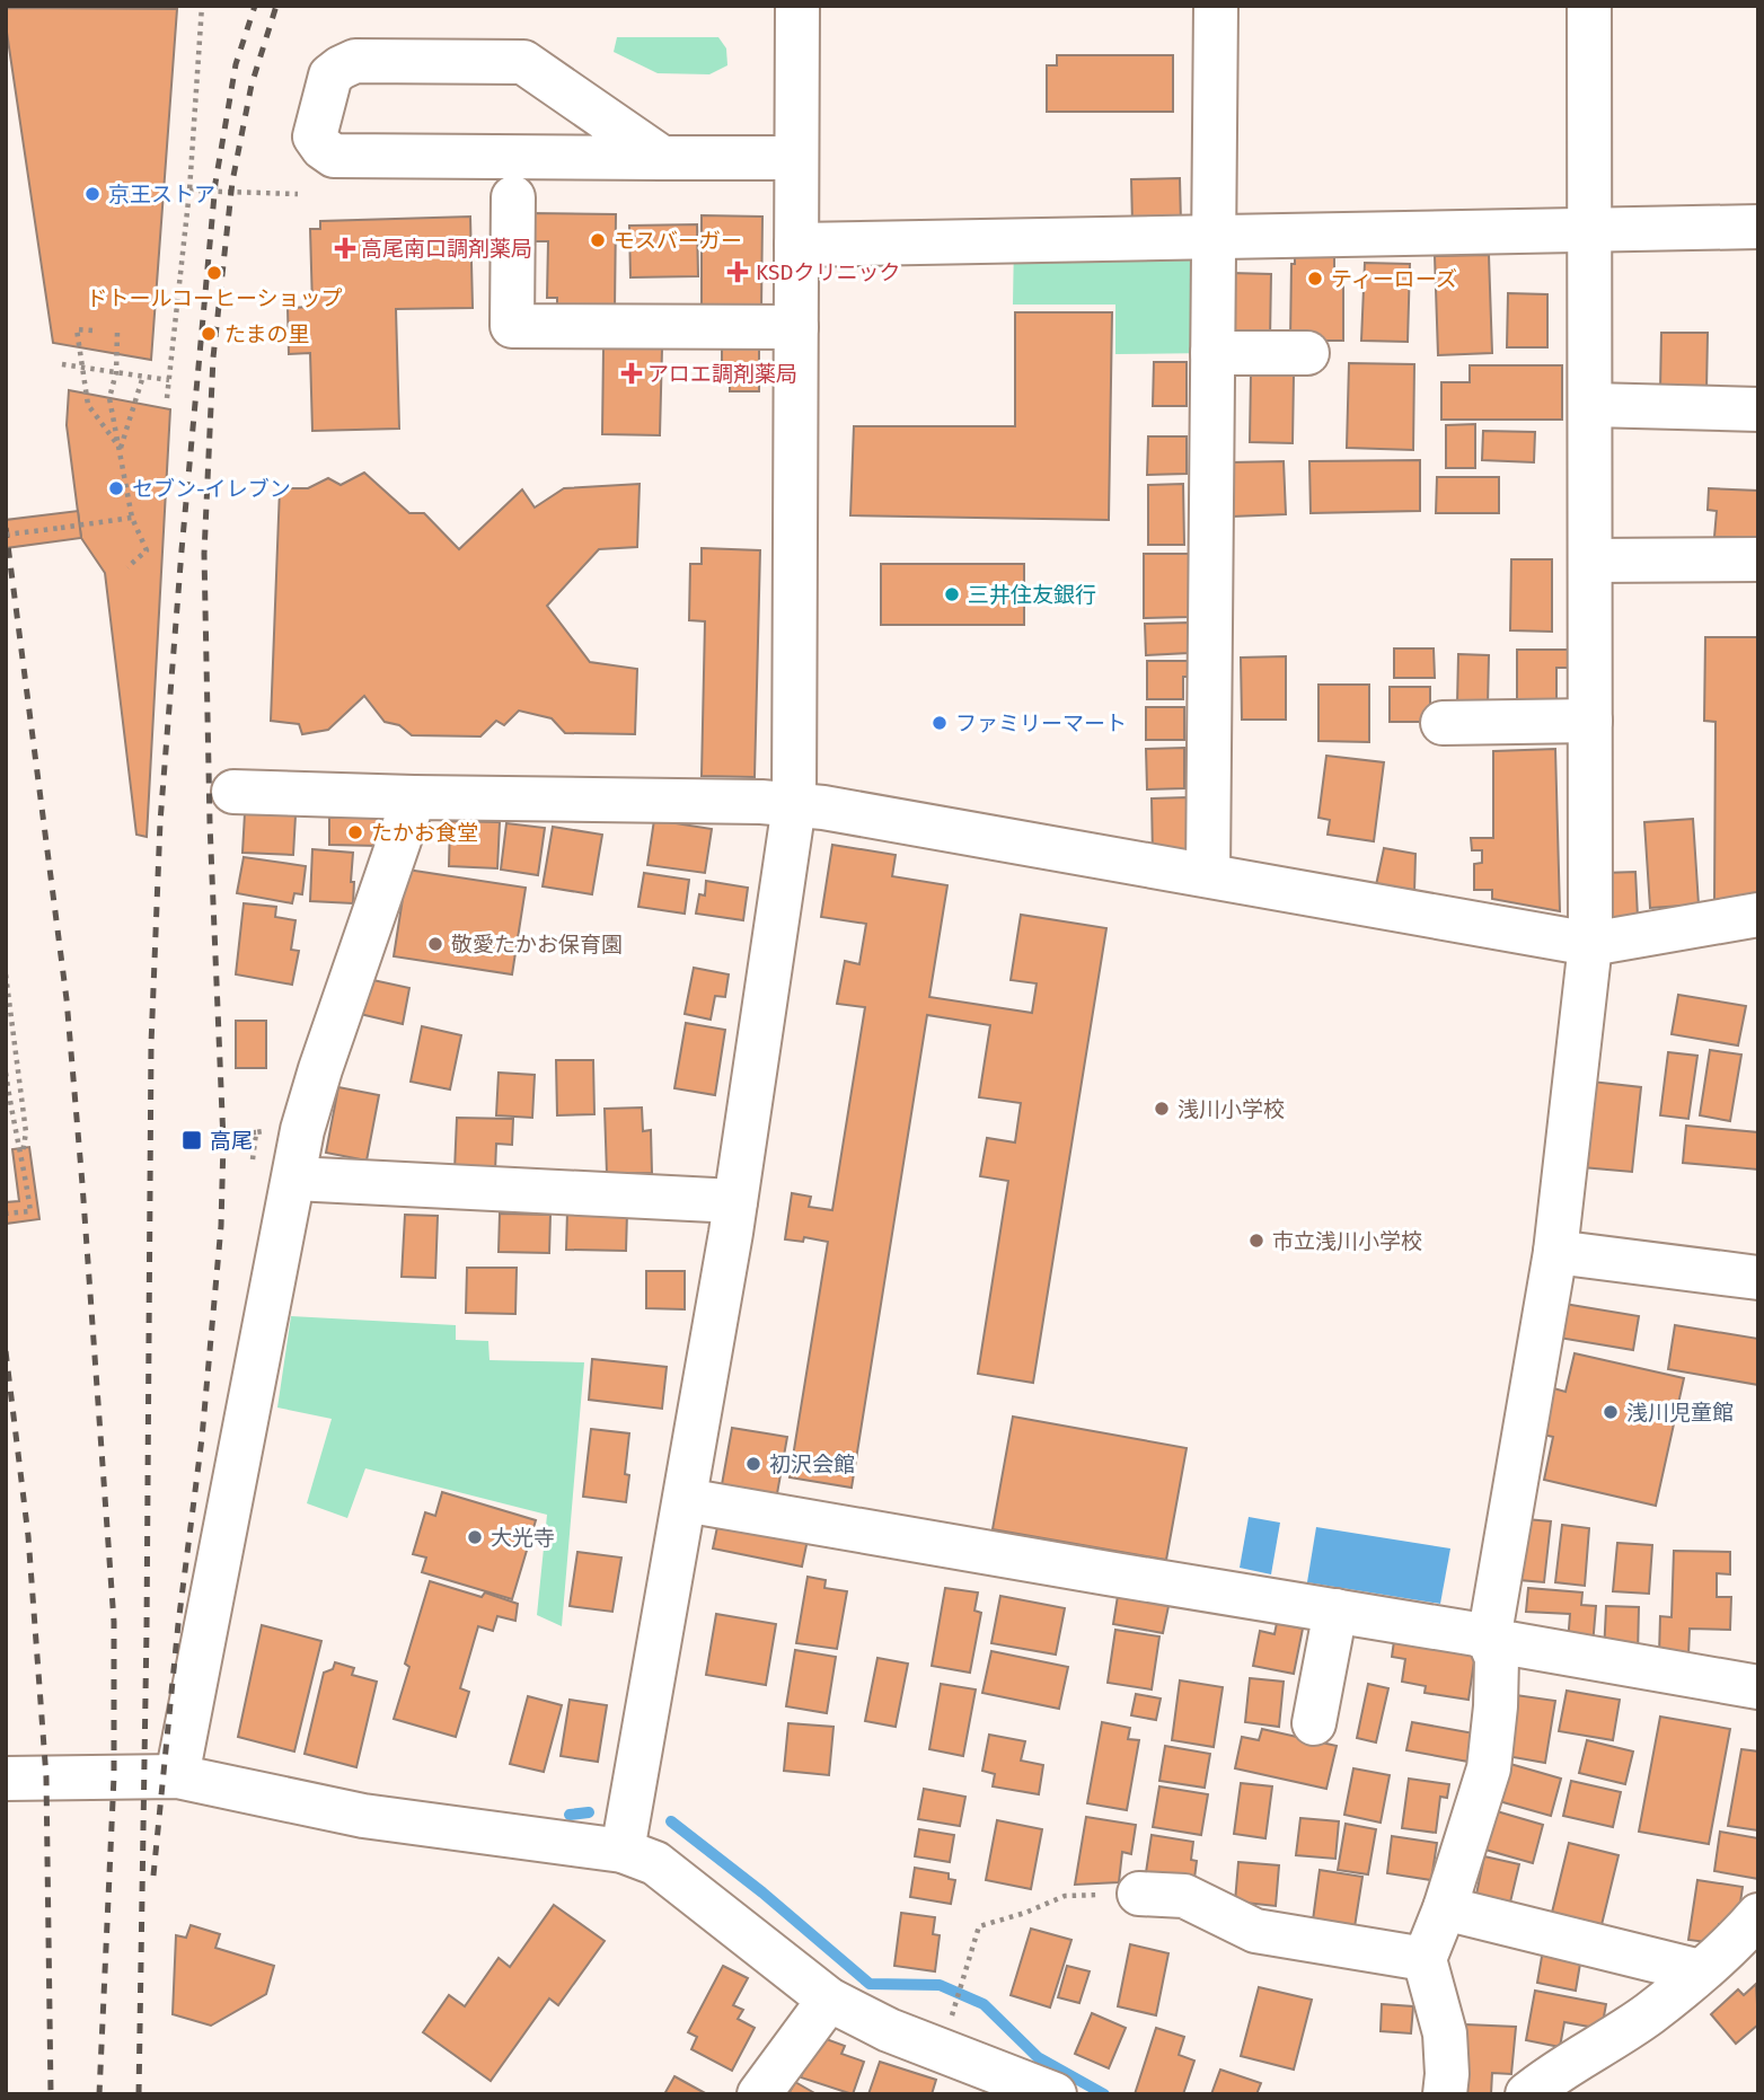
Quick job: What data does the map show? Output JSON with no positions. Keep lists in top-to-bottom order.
{
  "places": {
    "other": [
      "京王ストア",
      "モスバーガー",
      "ドトールコーヒーショップ",
      "ティーローズ",
      "たまの里",
      "セブン-イレブン",
      "三井住友銀行",
      "ファミリーマート",
      "たかお食堂",
      "敬愛たかお保育園",
      "浅川小学校",
      "市立浅川小学校",
      "浅川児童館",
      "初沢会館",
      "大光寺"
    ],
    "health": ["高尾南口調剤薬局", "KSDクリニック", "アロエ調剤薬局"],
    "transit": ["高尾"]
  }
}
